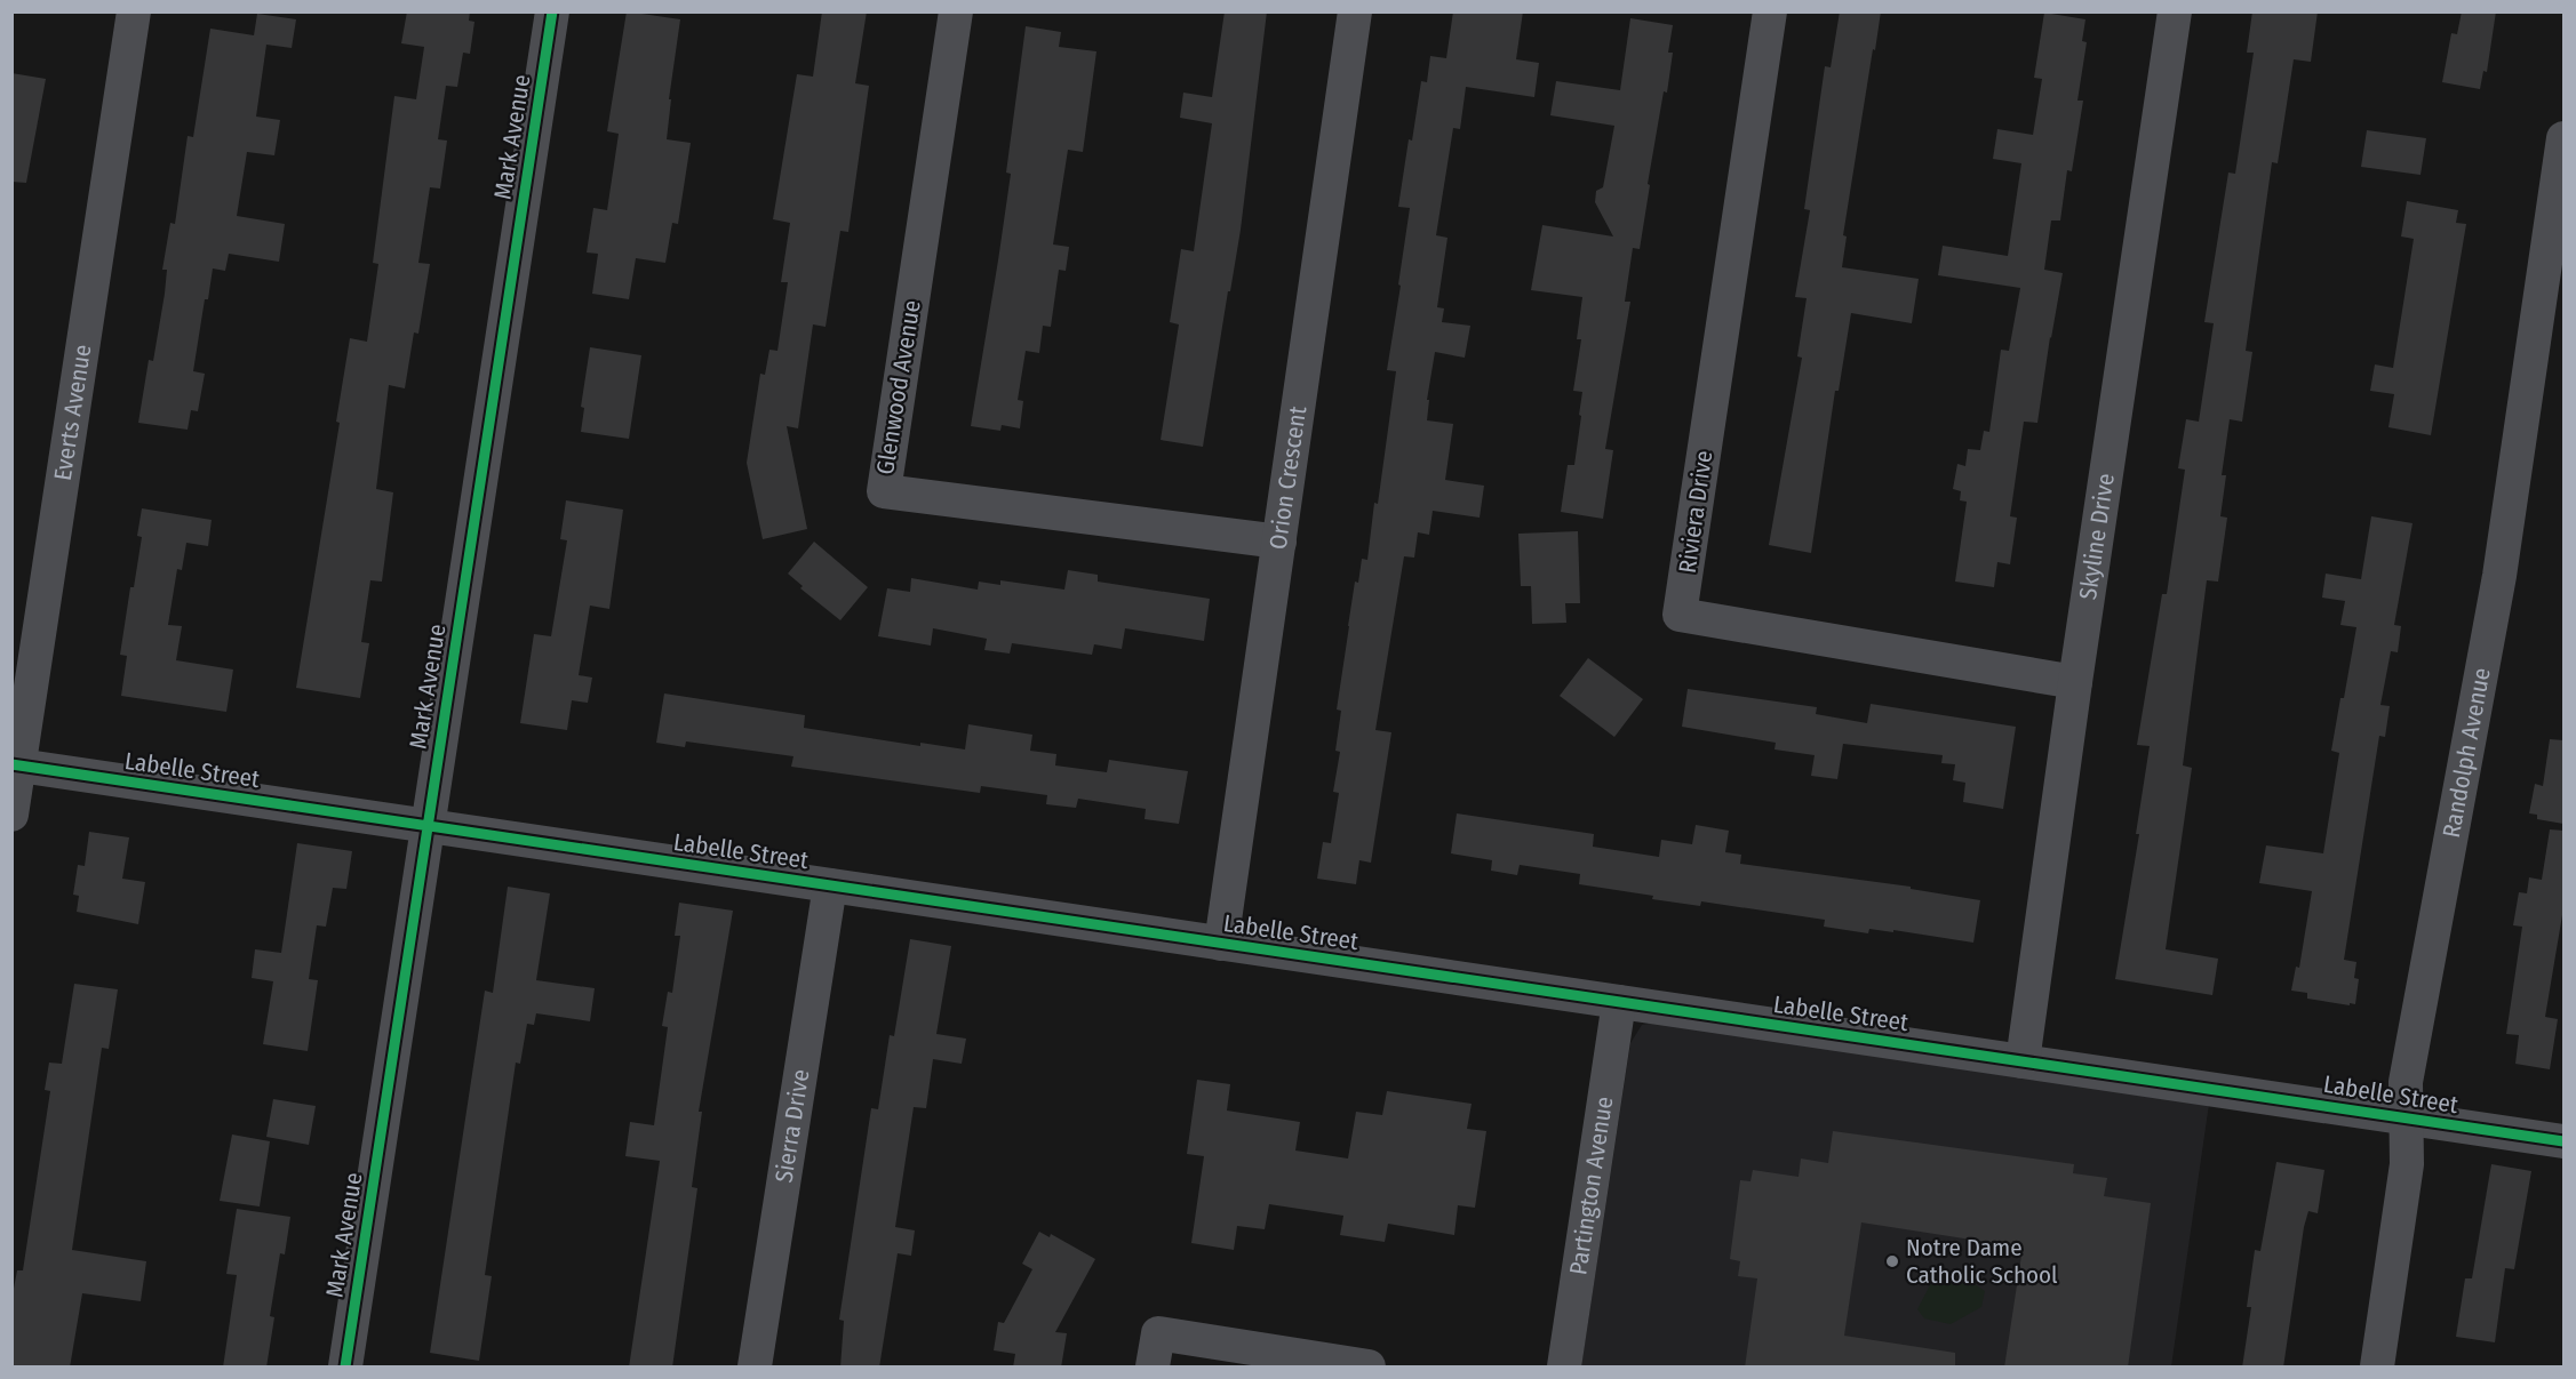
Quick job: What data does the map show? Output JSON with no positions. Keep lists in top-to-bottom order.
{
  "streets": {
    "street": [
      "Mark Avenue",
      "Glenwood Avenue",
      "Everts Avenue",
      "Orion Crescent",
      "Riviera Drive",
      "Skyline Drive",
      "Randolph Avenue",
      "Labelle Street",
      "Sierra Drive",
      "Partington Avenue"
    ]
  },
  "crossings": [
    ["Mark Avenue", "Labelle Street"],
    ["Glenwood Avenue", "Orion Crescent"],
    ["Everts Avenue", "Labelle Street"],
    ["Orion Crescent", "Labelle Street"],
    ["Riviera Drive", "Skyline Drive"],
    ["Skyline Drive", "Labelle Street"],
    ["Randolph Avenue", "Labelle Street"],
    ["Labelle Street", "Sierra Drive"],
    ["Labelle Street", "Partington Avenue"]
  ],
  "places": ["Notre Dame Catholic School"]
}
